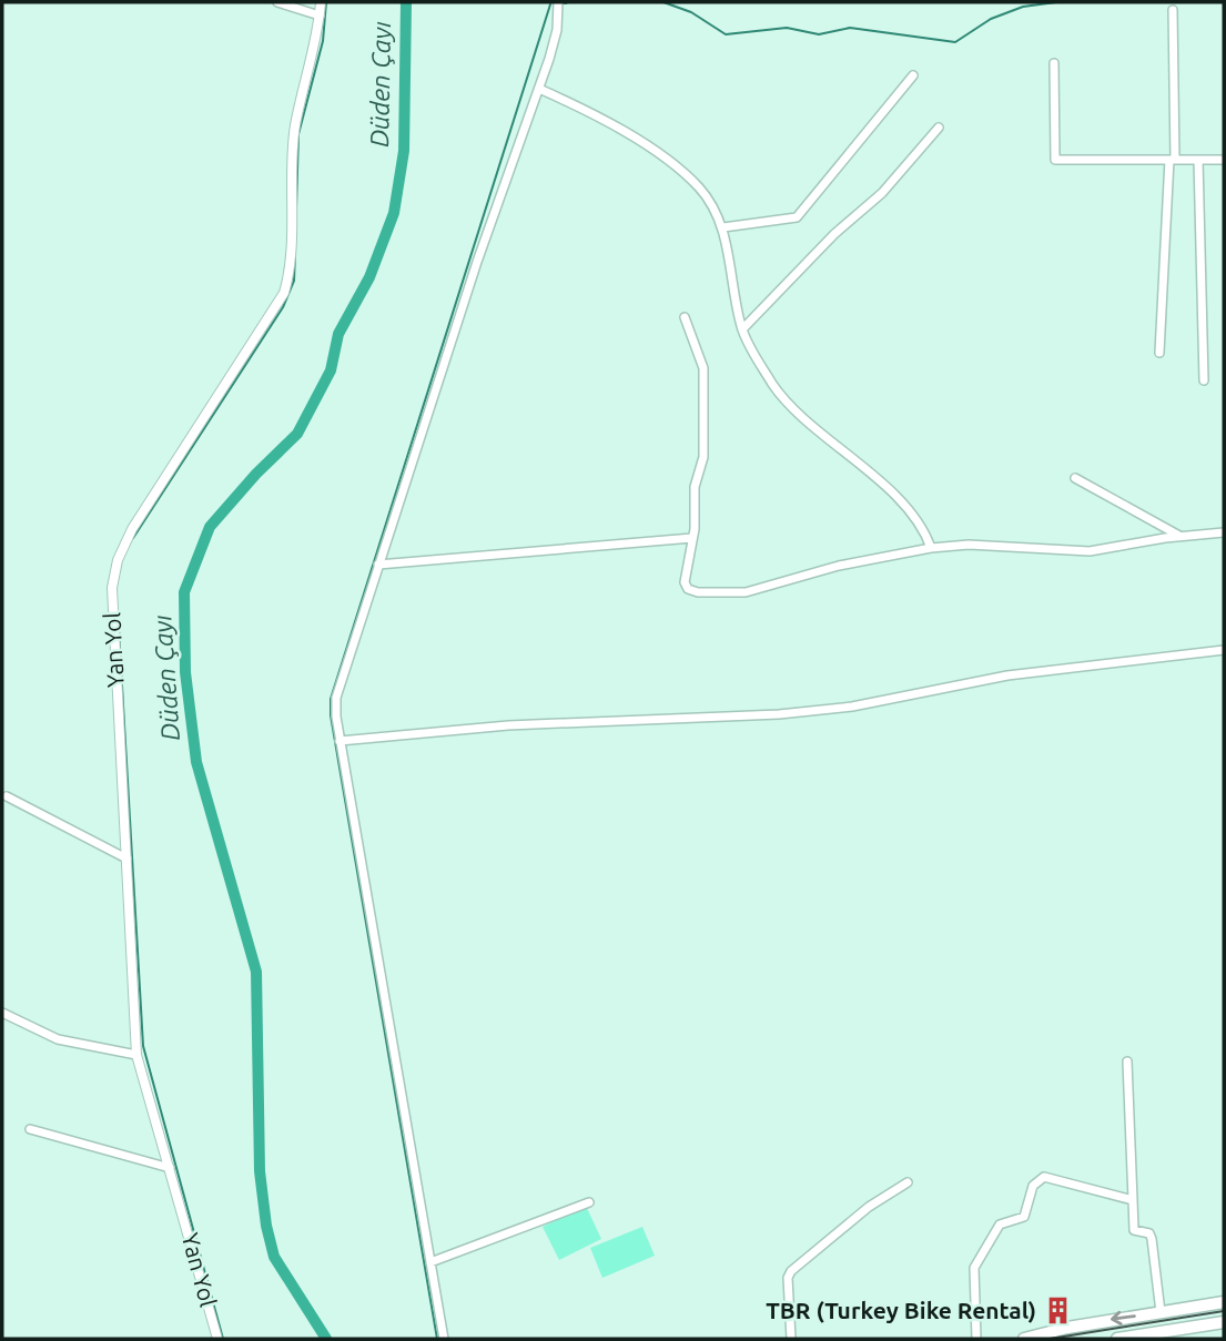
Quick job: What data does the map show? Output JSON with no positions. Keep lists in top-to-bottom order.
{
  "streets": {
    "street": ["Yan Yol"]
  },
  "water": ["Düden Çayı"],
  "places": {
    "building": ["TBR (Turkey Bike Rental)"]
  }
}
